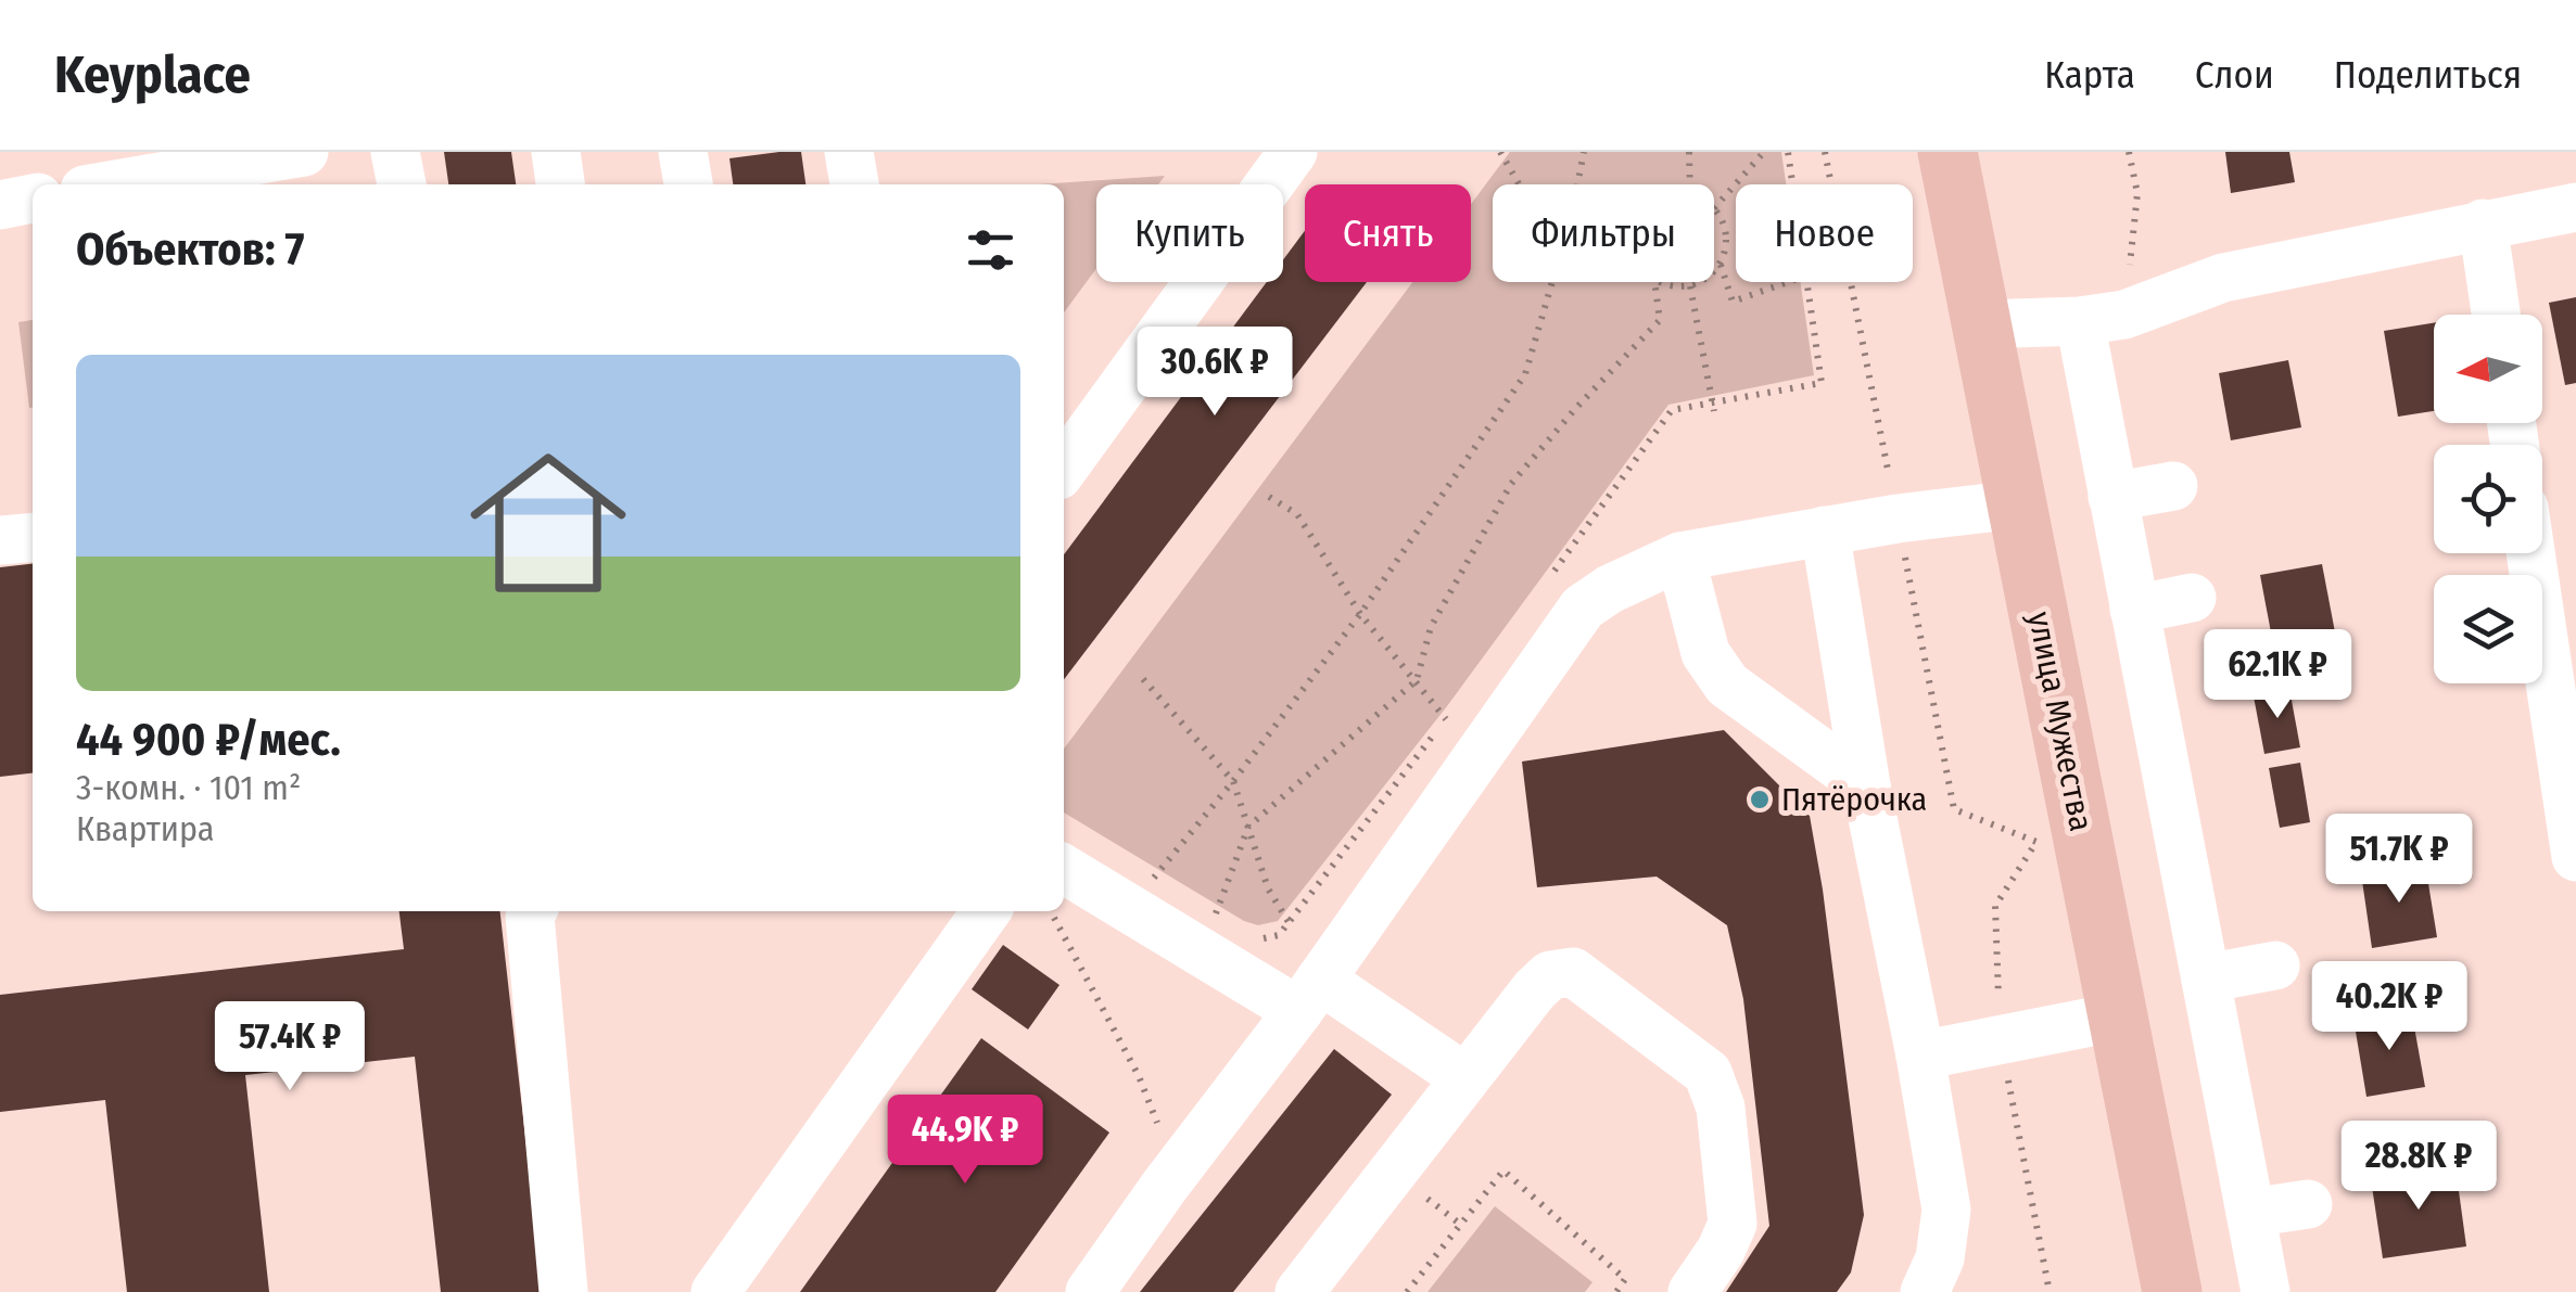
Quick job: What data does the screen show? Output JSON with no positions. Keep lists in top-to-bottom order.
{
  "streets": {
    "main road": ["улица Мужества"]
  },
  "places": ["Пятёрочка"],
  "north": "left",
  "page": {
    "header": "Keyplace",
    "nav": ["Карта", "Слои", "Поделиться"],
    "chip": [
      "Купить",
      "Снять",
      "Фильтры",
      "Новое"
    ],
    "heading": "Объектов: 7",
    "list": [
      {
        "name": "44 900 ₽/мес.",
        "note": "3-комн. · 101 m² · Квартира"
      }
    ],
    "price": [
      "30.6K ₽",
      "62.1K ₽",
      "51.7K ₽",
      "40.2K ₽",
      "57.4K ₽",
      "44.9K ₽",
      "28.8K ₽"
    ]
  }
}
